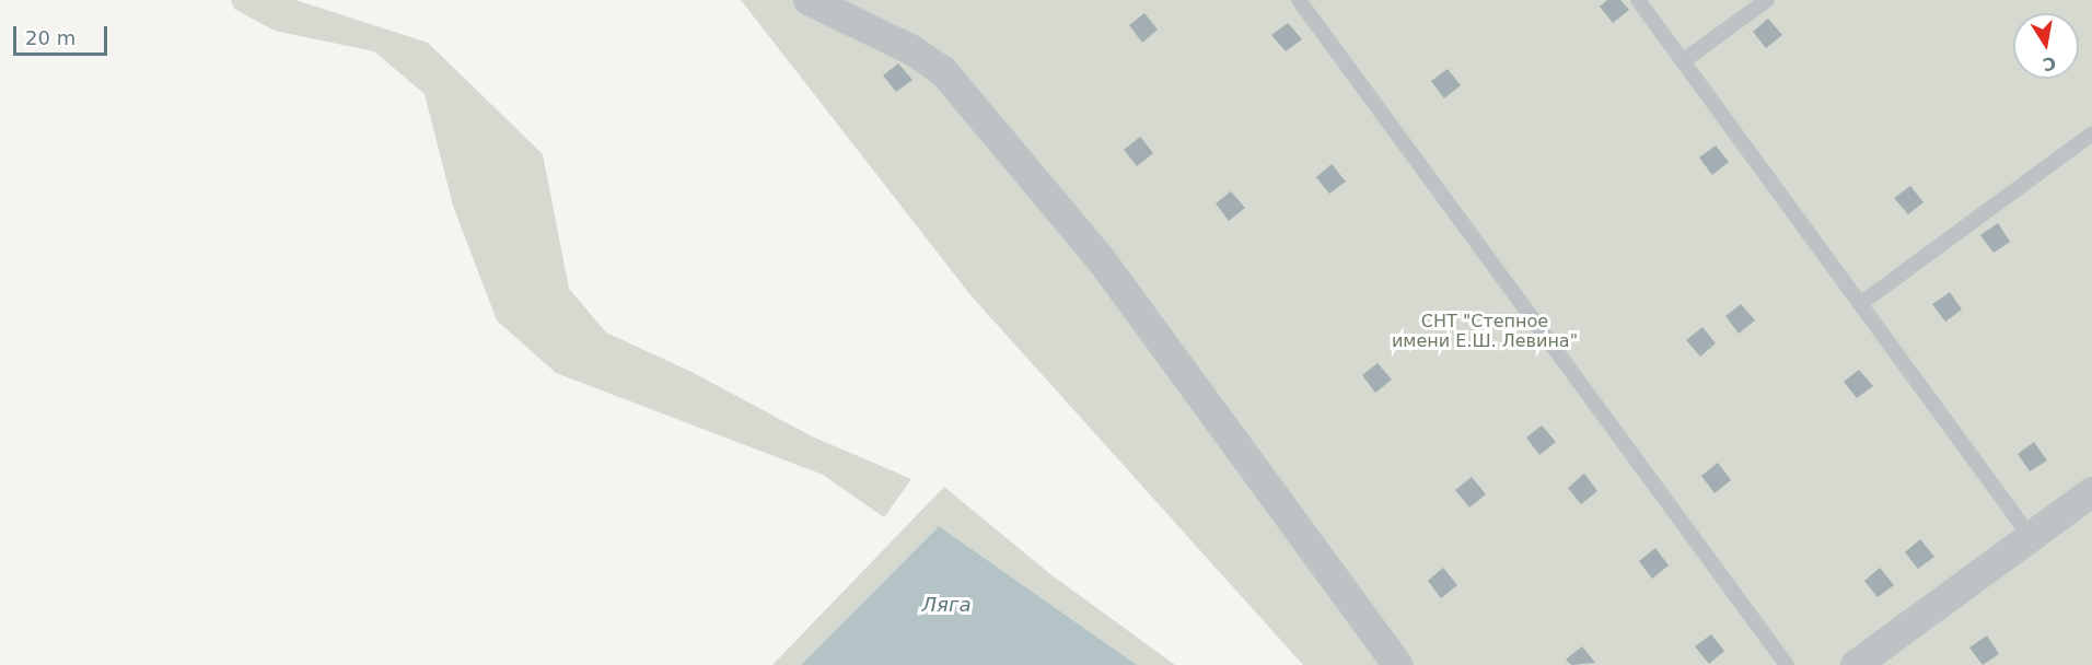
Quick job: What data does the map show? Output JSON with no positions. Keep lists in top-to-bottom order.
{
  "water": ["Ляга"],
  "parks": ["СНТ \"Степное имени Е.Ш. Левина\""],
  "scale_bar": "20 m",
  "north": "bottom"
}
